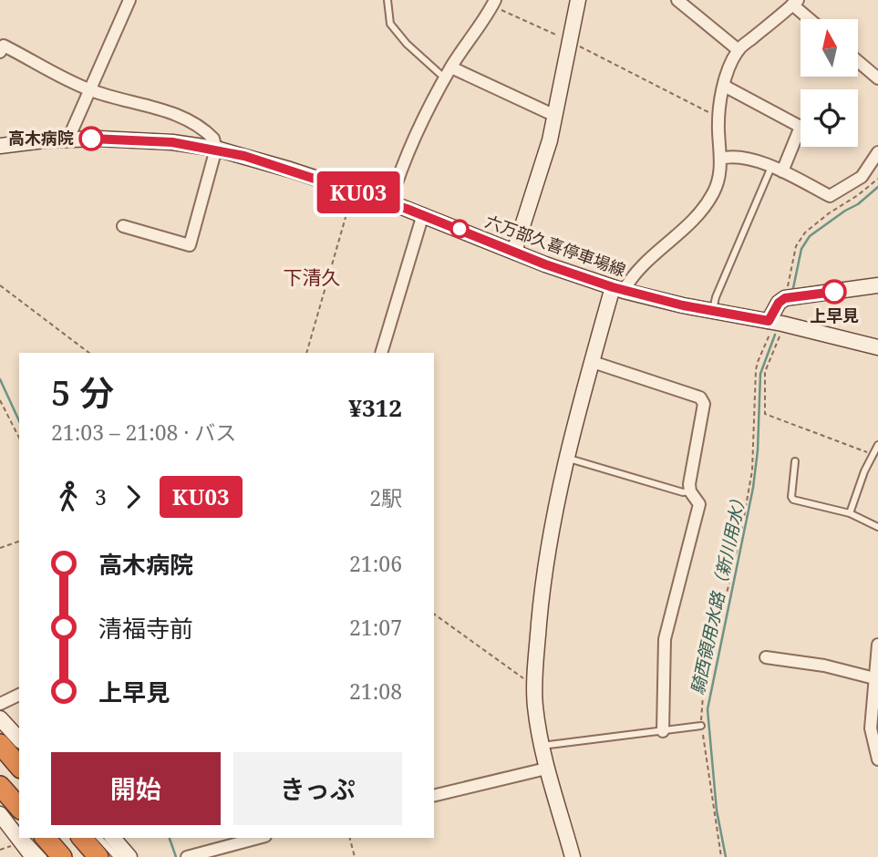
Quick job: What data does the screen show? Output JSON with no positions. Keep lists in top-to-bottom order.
{
  "streets": {
    "street": ["六万部久喜停車場線"]
  },
  "districts": ["下清久"],
  "water": ["騎西領用水路（新川用水）"],
  "places": ["高木病院", "上早見"],
  "lines": ["bus line KU03"],
  "north": "top",
  "page": {
    "on_map": "KU03",
    "heading": ["5 分", "21:03 – 21:08 · バス", "¥312"],
    "legs": ["3", "KU03", "2駅"],
    "list": [
      {
        "name": "高木病院",
        "value": "21:06"
      },
      {
        "name": "清福寺前",
        "value": "21:07"
      },
      {
        "name": "上早見",
        "value": "21:08"
      }
    ],
    "buttons": ["開始", "きっぷ"]
  }
}
